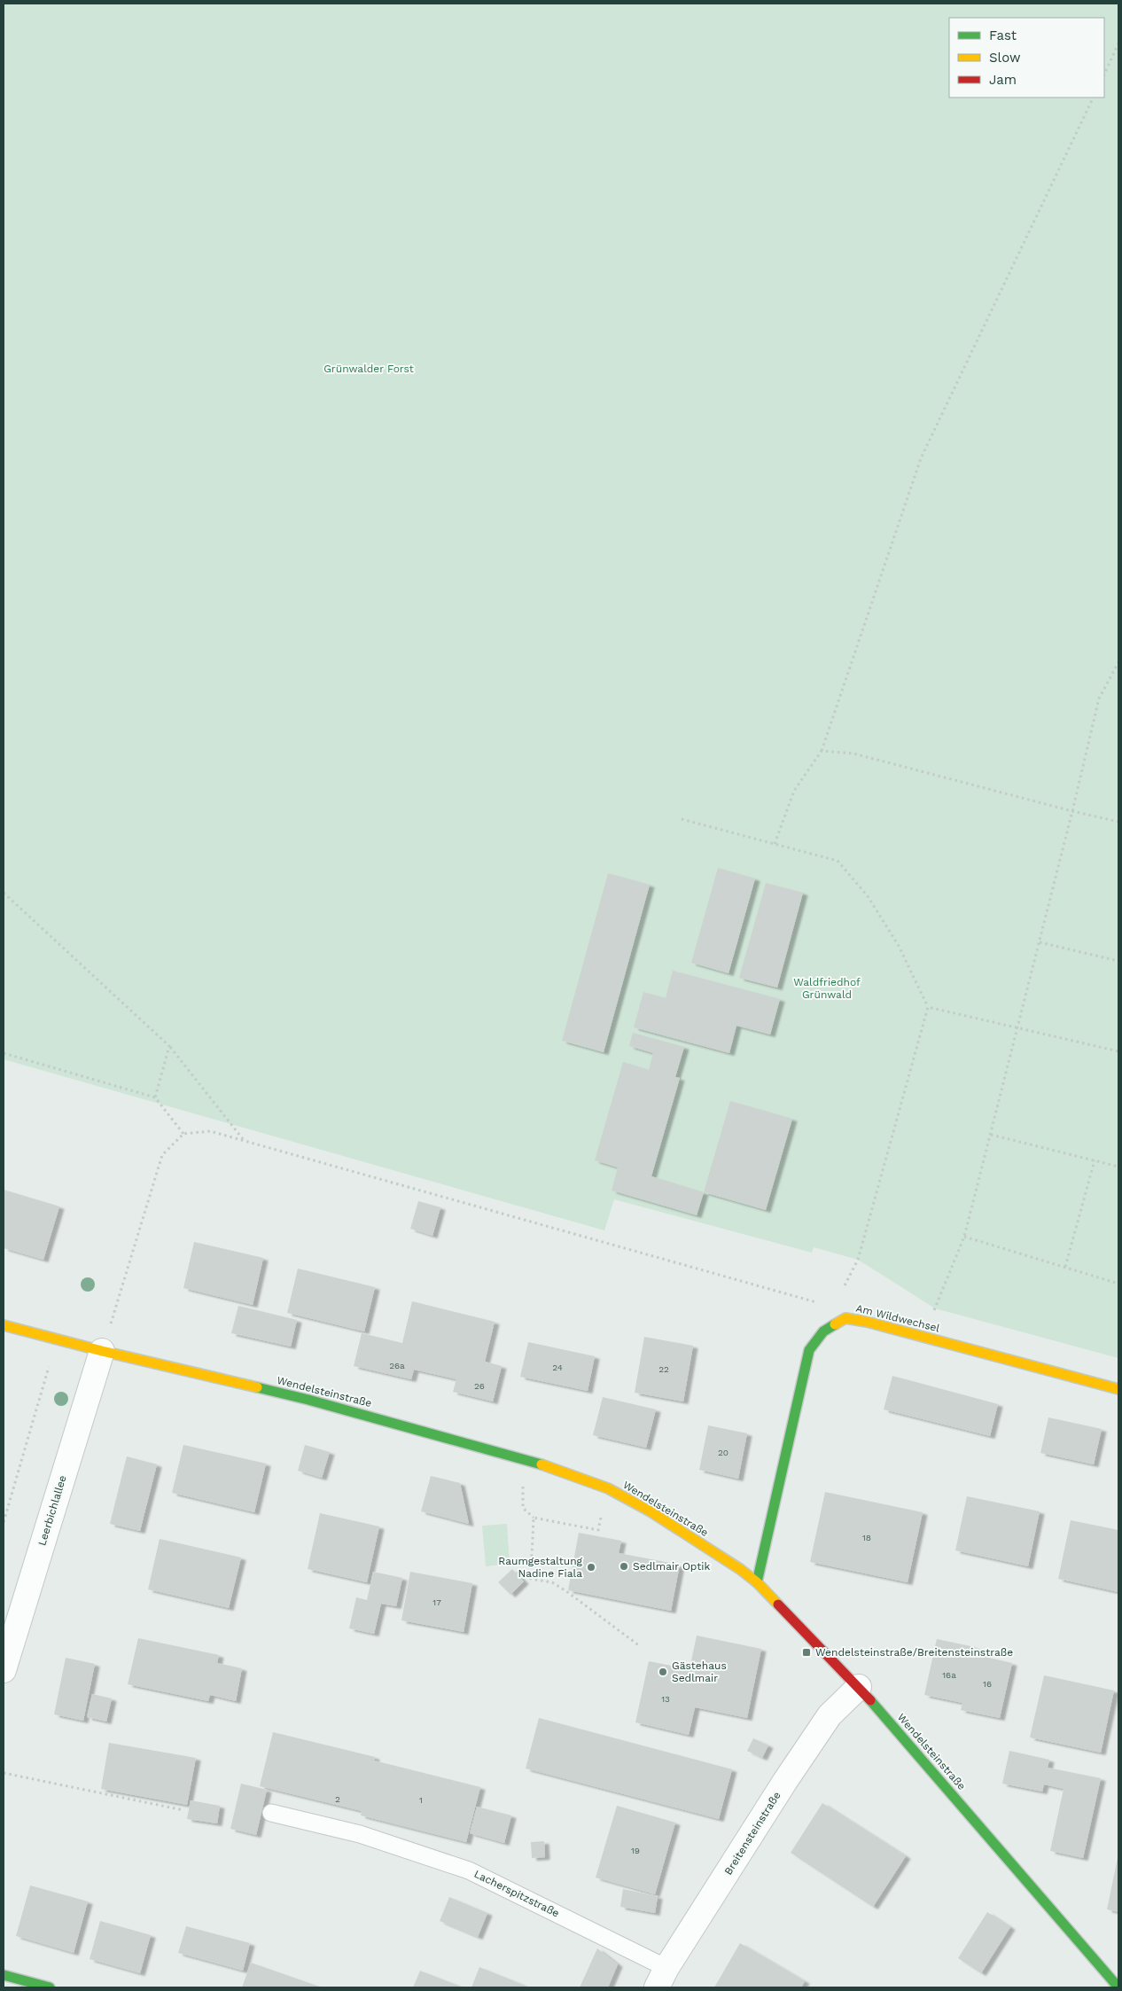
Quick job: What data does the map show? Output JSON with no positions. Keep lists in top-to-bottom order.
{
  "streets": {
    "street": [
      "Am Wildwechsel",
      "Wendelsteinstraße",
      "Leerbichlallee",
      "Breitensteinstraße"
    ],
    "lane": ["Lacherspitzstraße"]
  },
  "crossings": [
    ["Am Wildwechsel", "Wendelsteinstraße"],
    ["Wendelsteinstraße", "Leerbichlallee"],
    ["Wendelsteinstraße", "Breitensteinstraße"],
    ["Breitensteinstraße", "Lacherspitzstraße"]
  ],
  "parks": ["Grünwalder Forst", "Waldfriedhof Grünwald"],
  "places": {
    "other": ["Sedlmair Optik", "Raumgestaltung Nadine Fiala", "Gästehaus Sedlmair"],
    "transit": ["Wendelsteinstraße/Breitensteinstraße"]
  },
  "house_numbers": [
    "26a",
    "24",
    "22",
    "26",
    "20",
    "18",
    "17",
    "16a",
    "16",
    "13",
    "2",
    "1",
    "19"
  ],
  "legend": ["Fast", "Slow", "Jam"]
}
